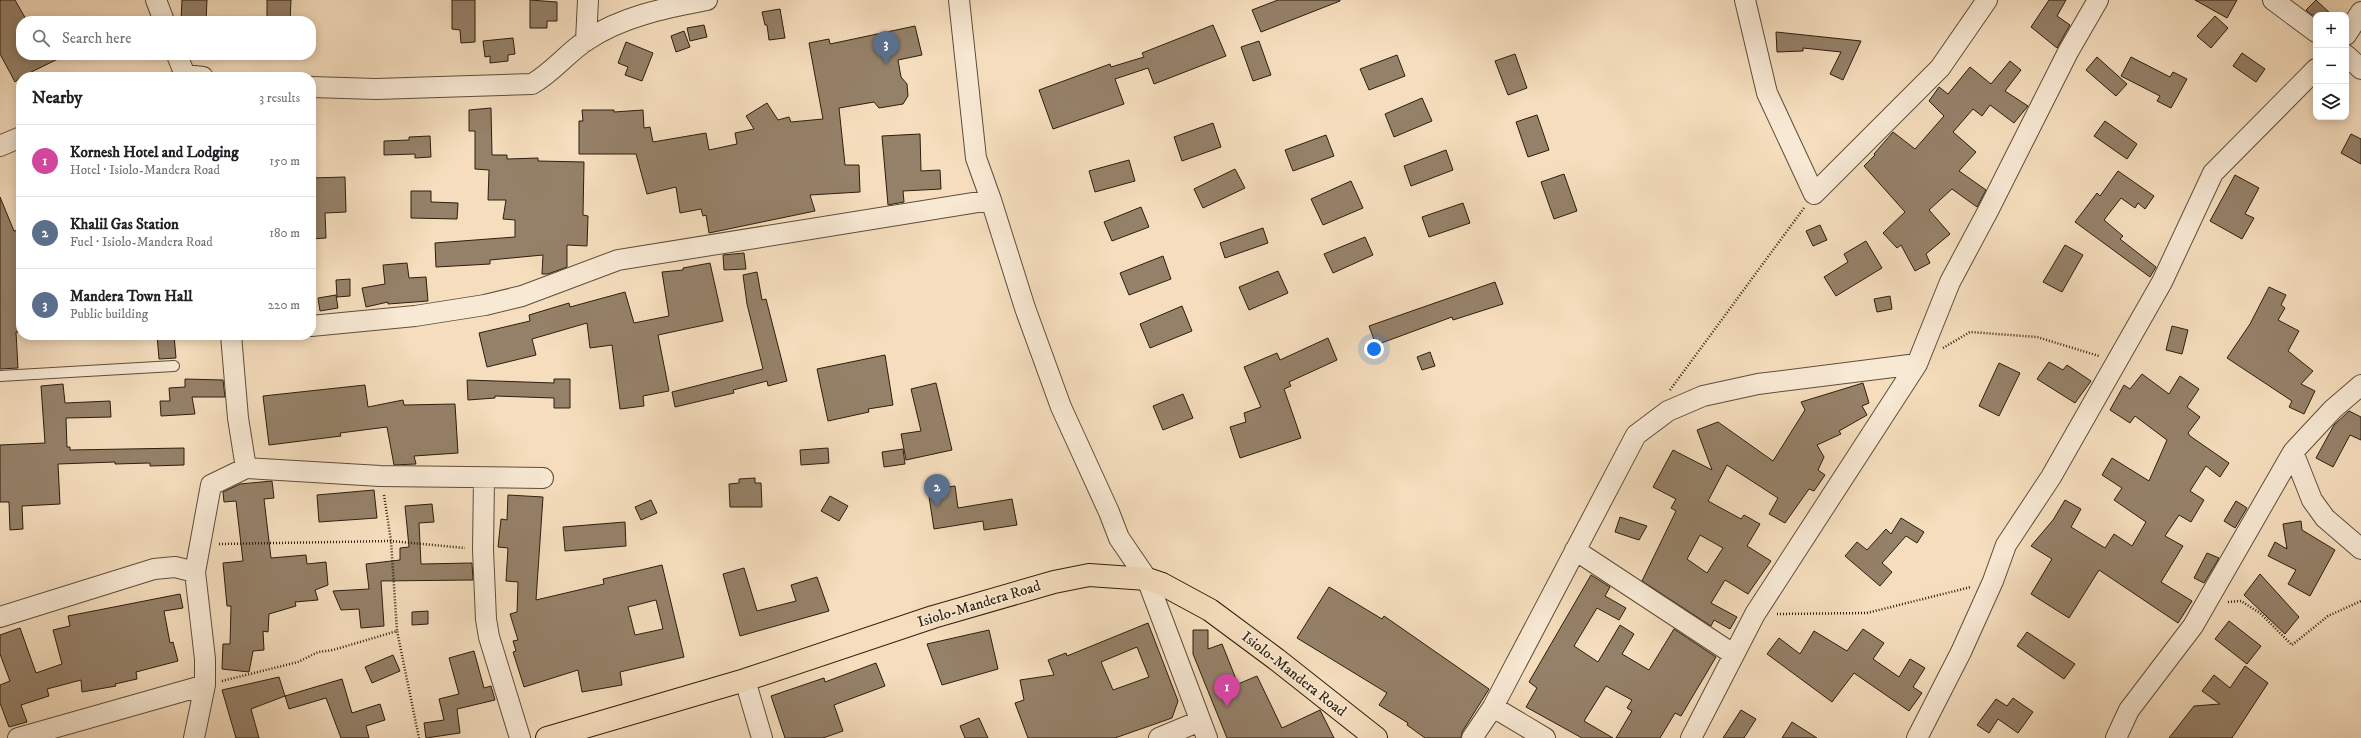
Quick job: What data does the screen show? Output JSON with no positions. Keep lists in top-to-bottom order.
{
  "streets": {
    "highway": ["Isiolo-Mandera Road"]
  },
  "page": {
    "map_buttons": ["+", "−"],
    "search": "Search here",
    "pins": ["3", "2", "1"],
    "heading": ["Nearby", "3 results"],
    "list": [
      {
        "mark": "1",
        "name": "Kornesh Hotel and Lodging",
        "note": "Hotel · Isiolo-Mandera Road",
        "value": "150 m"
      },
      {
        "mark": "2",
        "name": "Khalil Gas Station",
        "note": "Fuel · Isiolo-Mandera Road",
        "value": "180 m"
      },
      {
        "mark": "3",
        "name": "Mandera Town Hall",
        "note": "Public building",
        "value": "220 m"
      }
    ]
  }
}
